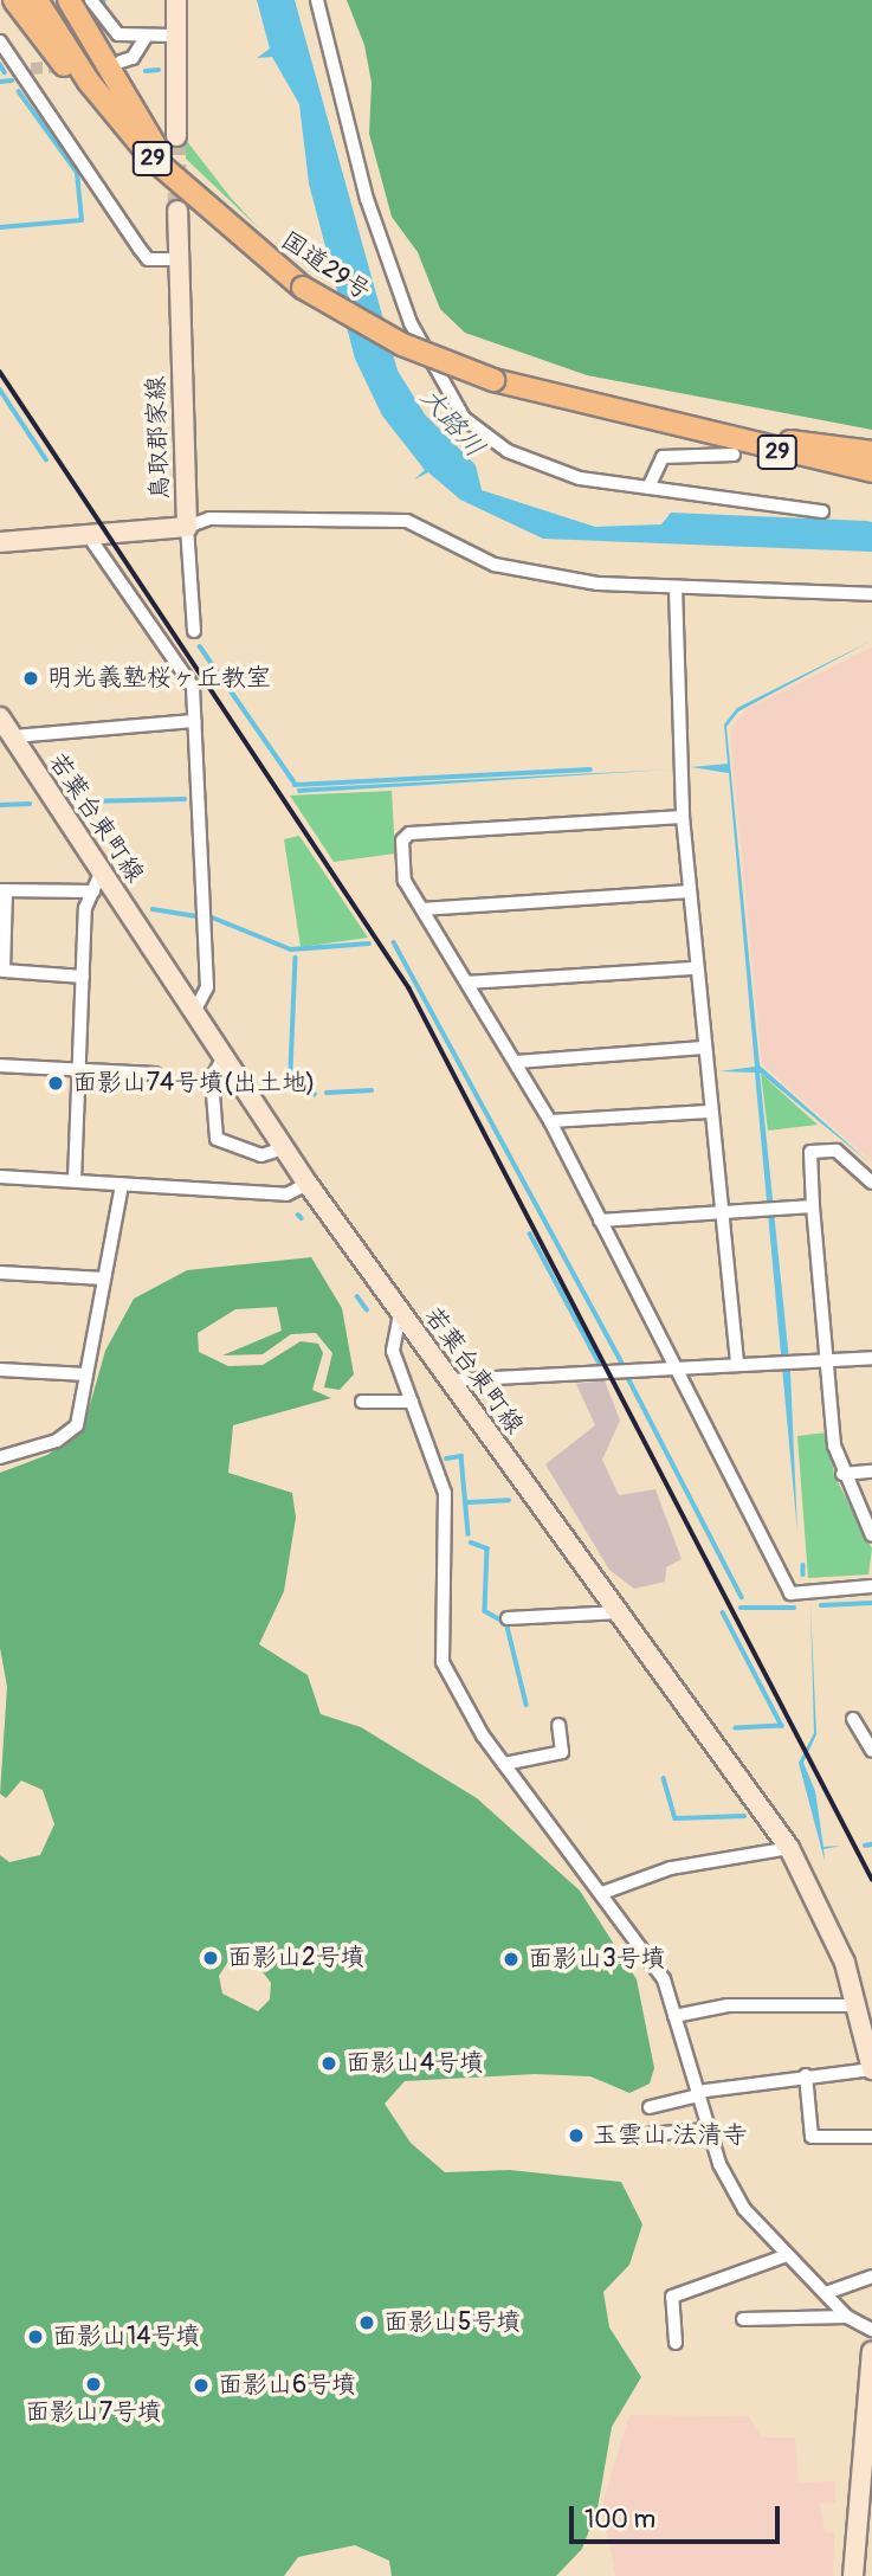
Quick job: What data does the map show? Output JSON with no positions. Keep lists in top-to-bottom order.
{
  "streets": {
    "highway": ["29", "国道29号"],
    "main road": ["鳥取郡家線", "若葉台東町線"]
  },
  "water": ["大路川"],
  "places": [
    "明光義塾桜ヶ丘教室",
    "面影山74号墳(出土地)",
    "面影山2号墳",
    "面影山3号墳",
    "面影山4号墳",
    "玉雲山 法清寺",
    "面影山5号墳",
    "面影山14号墳",
    "面影山7号墳",
    "面影山6号墳"
  ],
  "scale_bar": "100 m"
}
